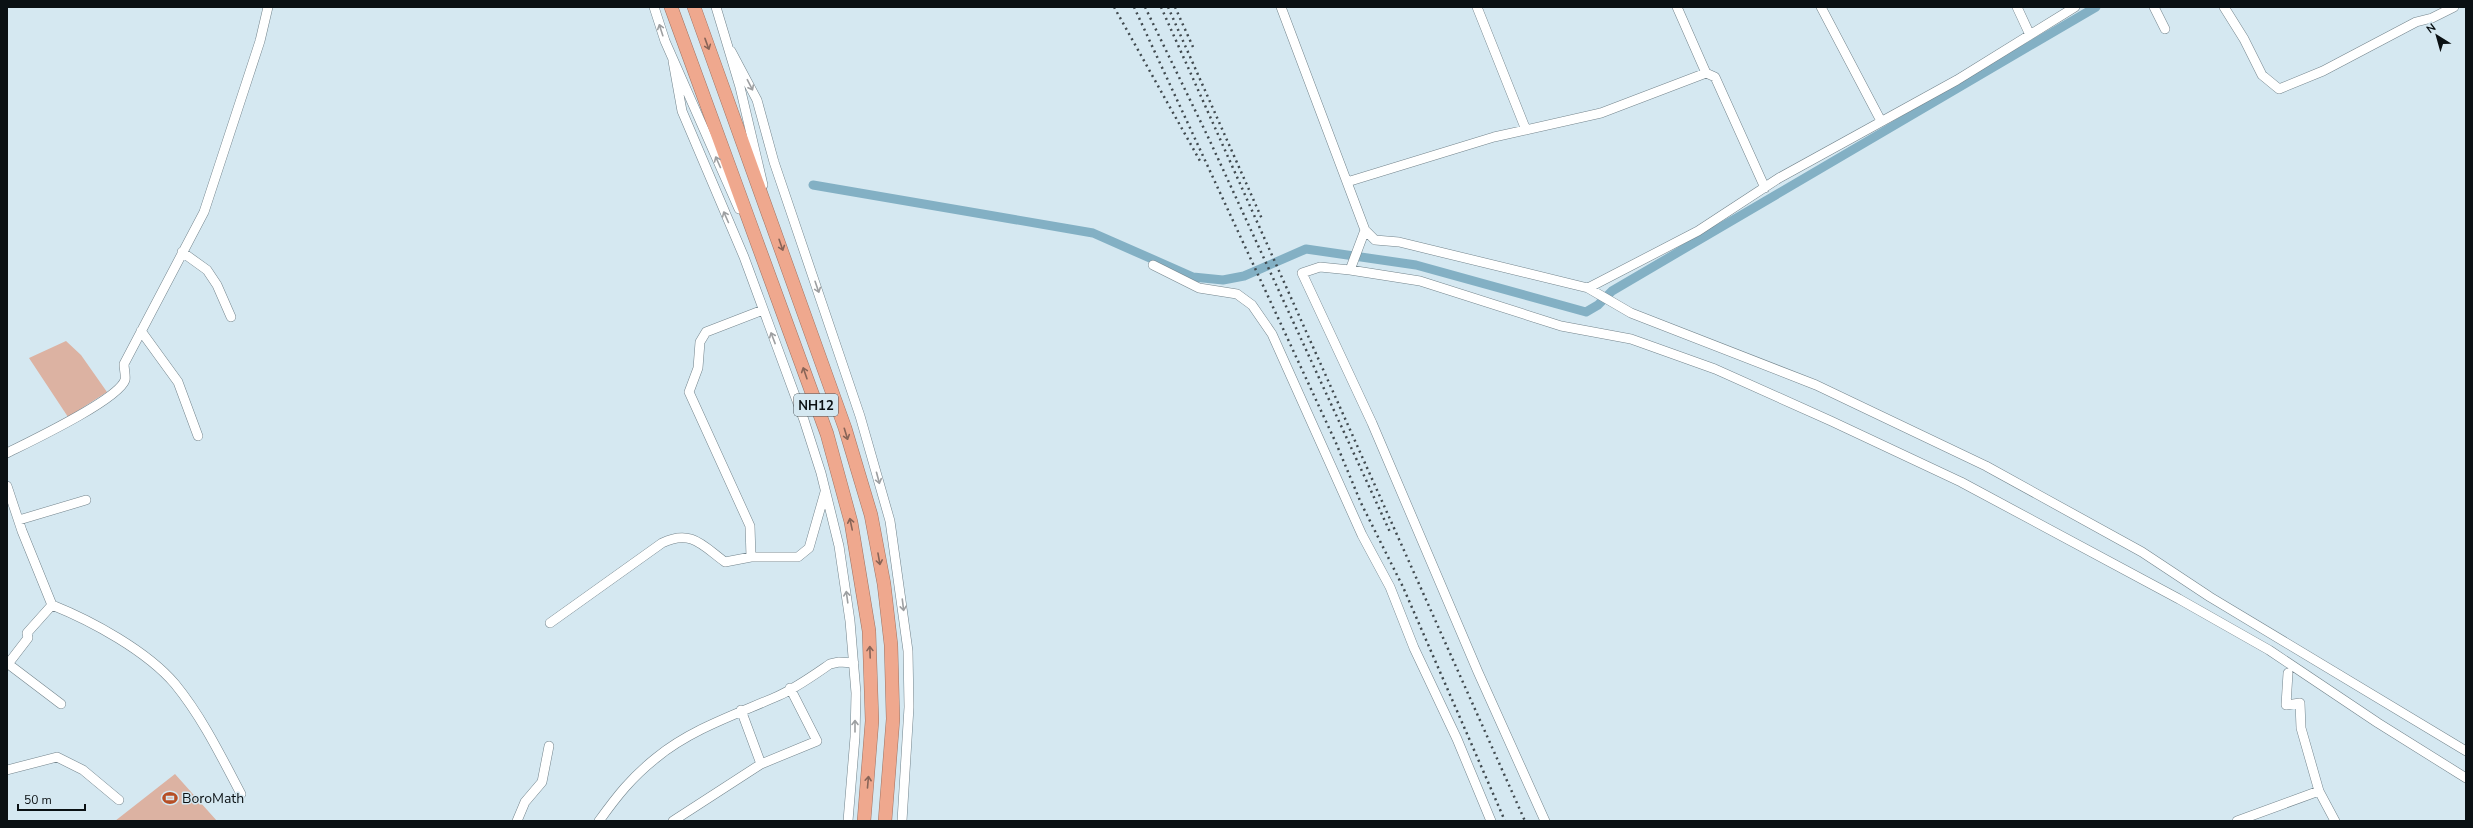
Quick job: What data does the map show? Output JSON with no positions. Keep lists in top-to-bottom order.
{
  "streets": {
    "highway": ["NH12"]
  },
  "places": {
    "sports": ["BoroMath"]
  },
  "scale_bar": "50 m",
  "north": "top left"
}
